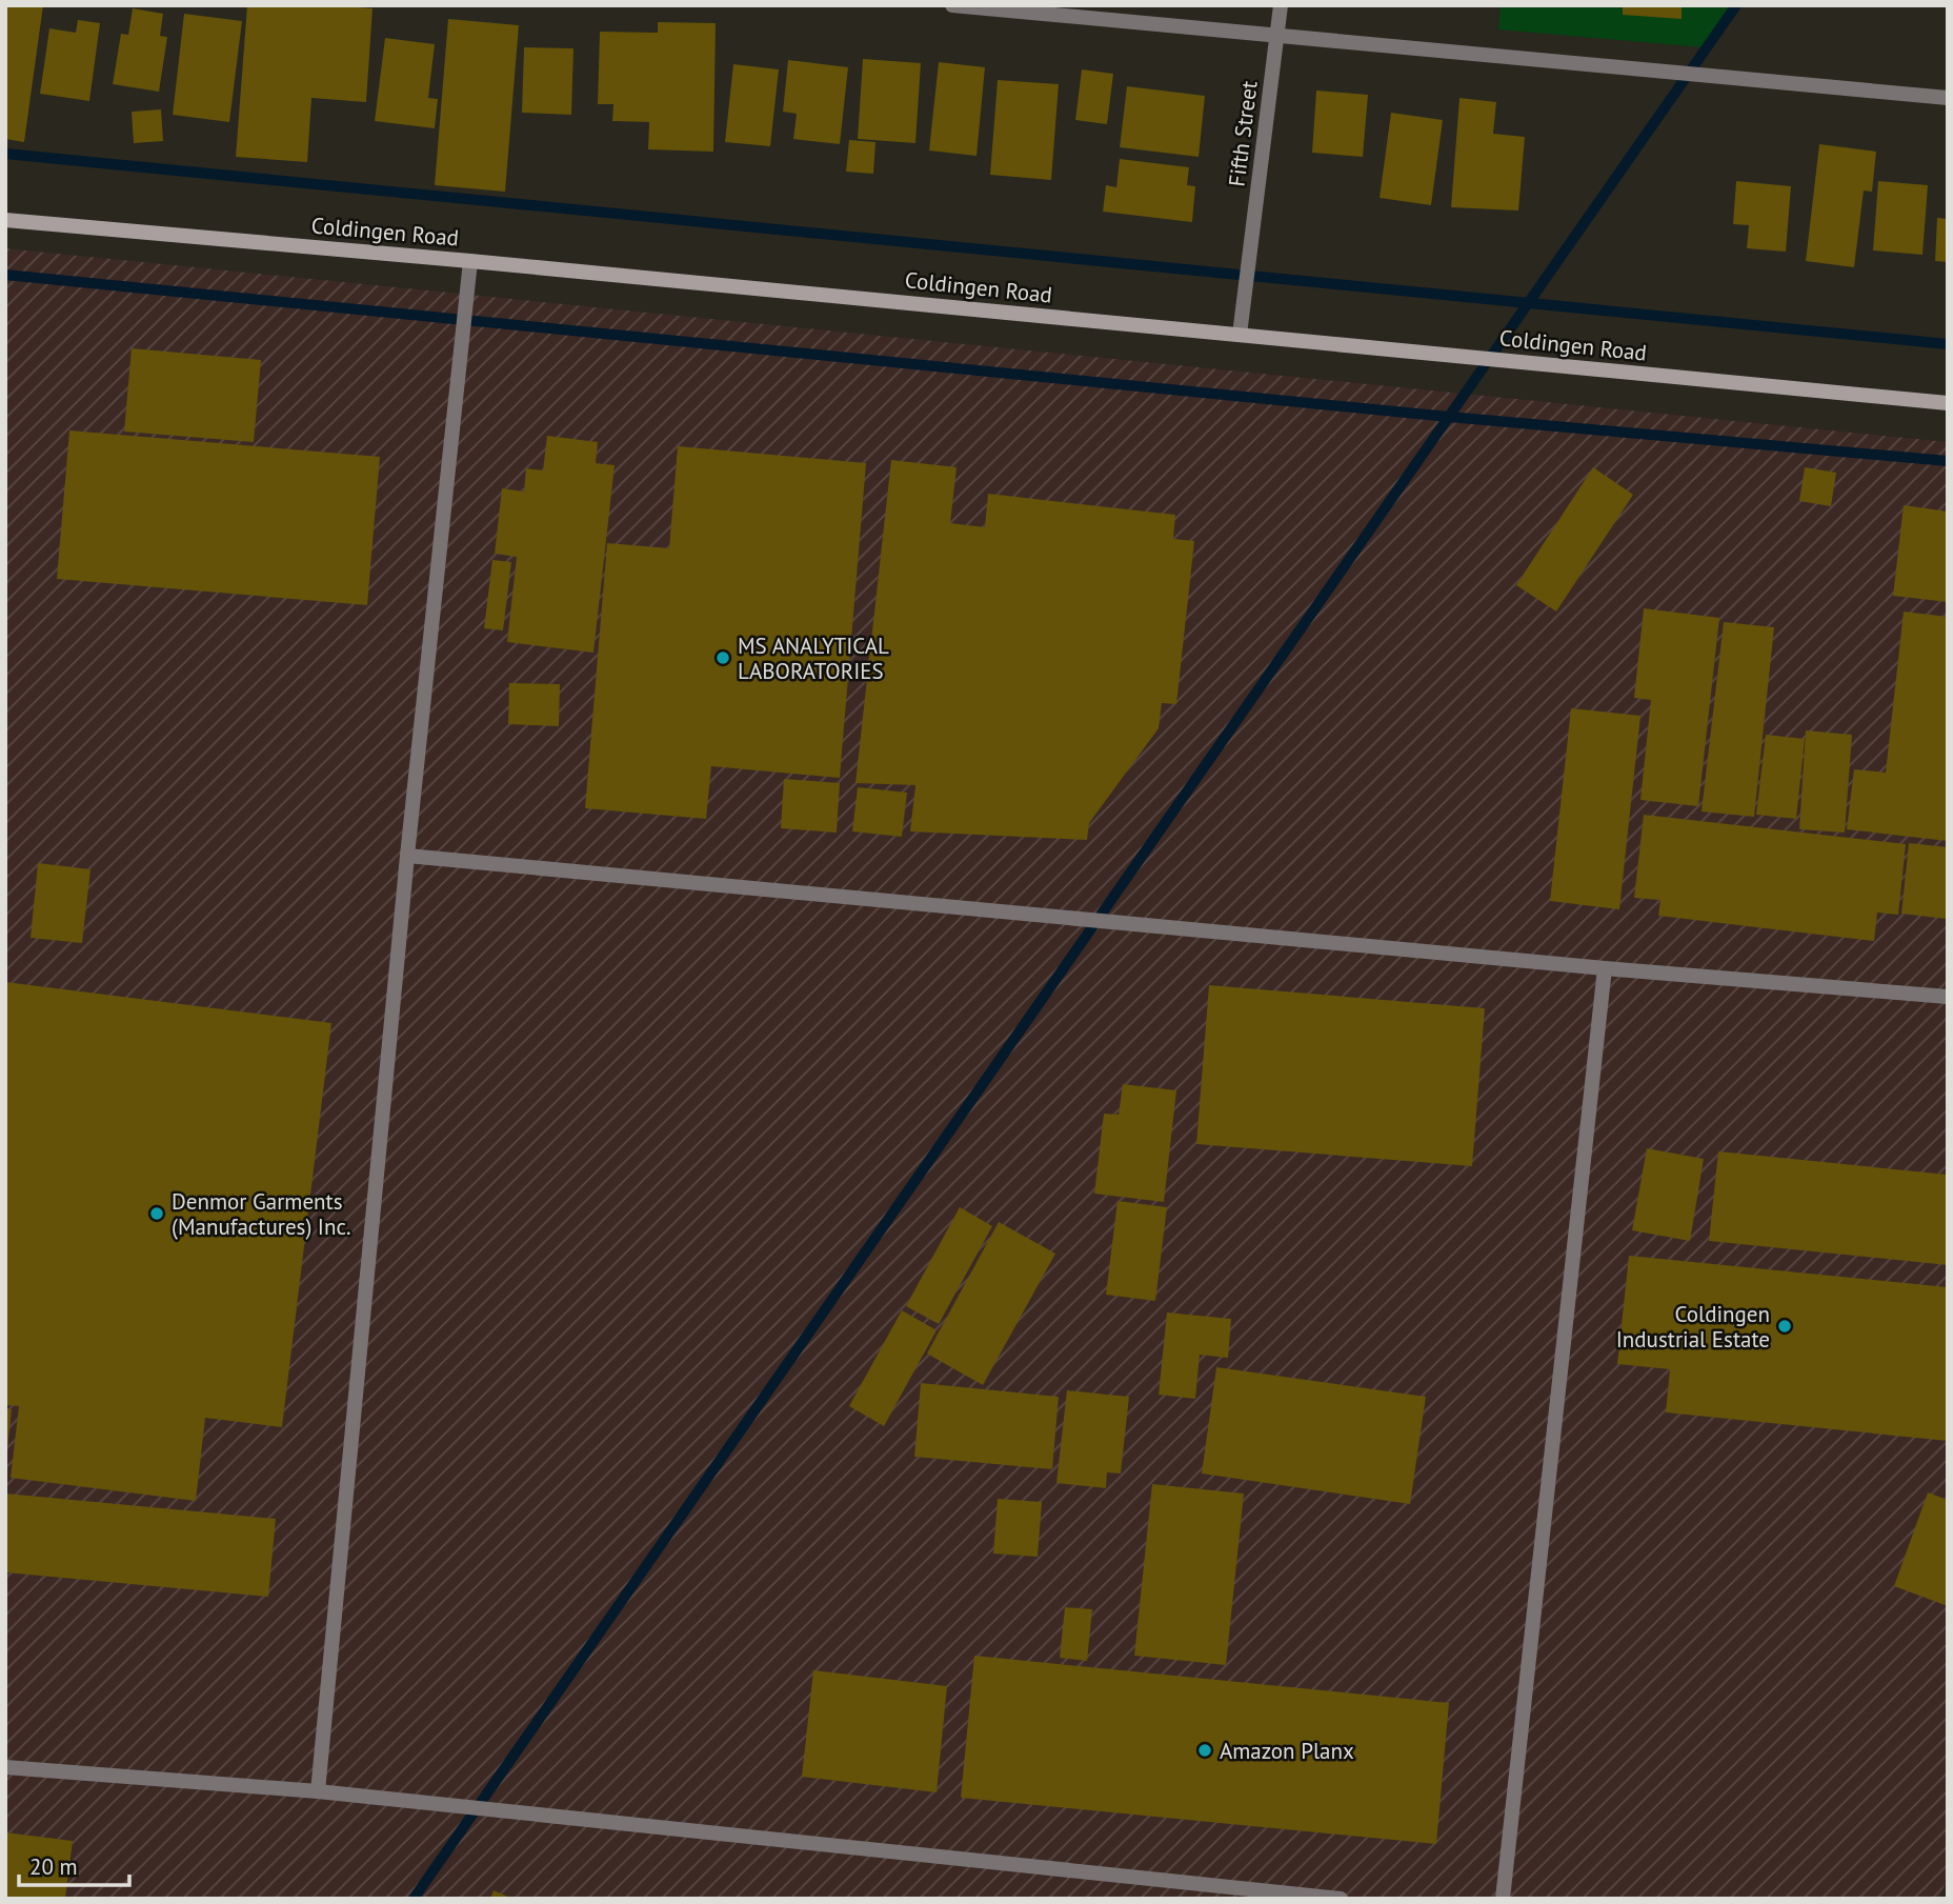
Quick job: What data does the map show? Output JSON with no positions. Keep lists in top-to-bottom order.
{
  "streets": {
    "street": ["Fifth Street", "Coldingen Road"]
  },
  "crossings": [
    ["Fifth Street", "Coldingen Road"]
  ],
  "places": [
    "MS ANALYTICAL LABORATORIES",
    "Denmor Garments (Manufactures) Inc.",
    "Coldingen Industrial Estate",
    "Amazon Planx"
  ],
  "scale_bar": "20 m"
}
